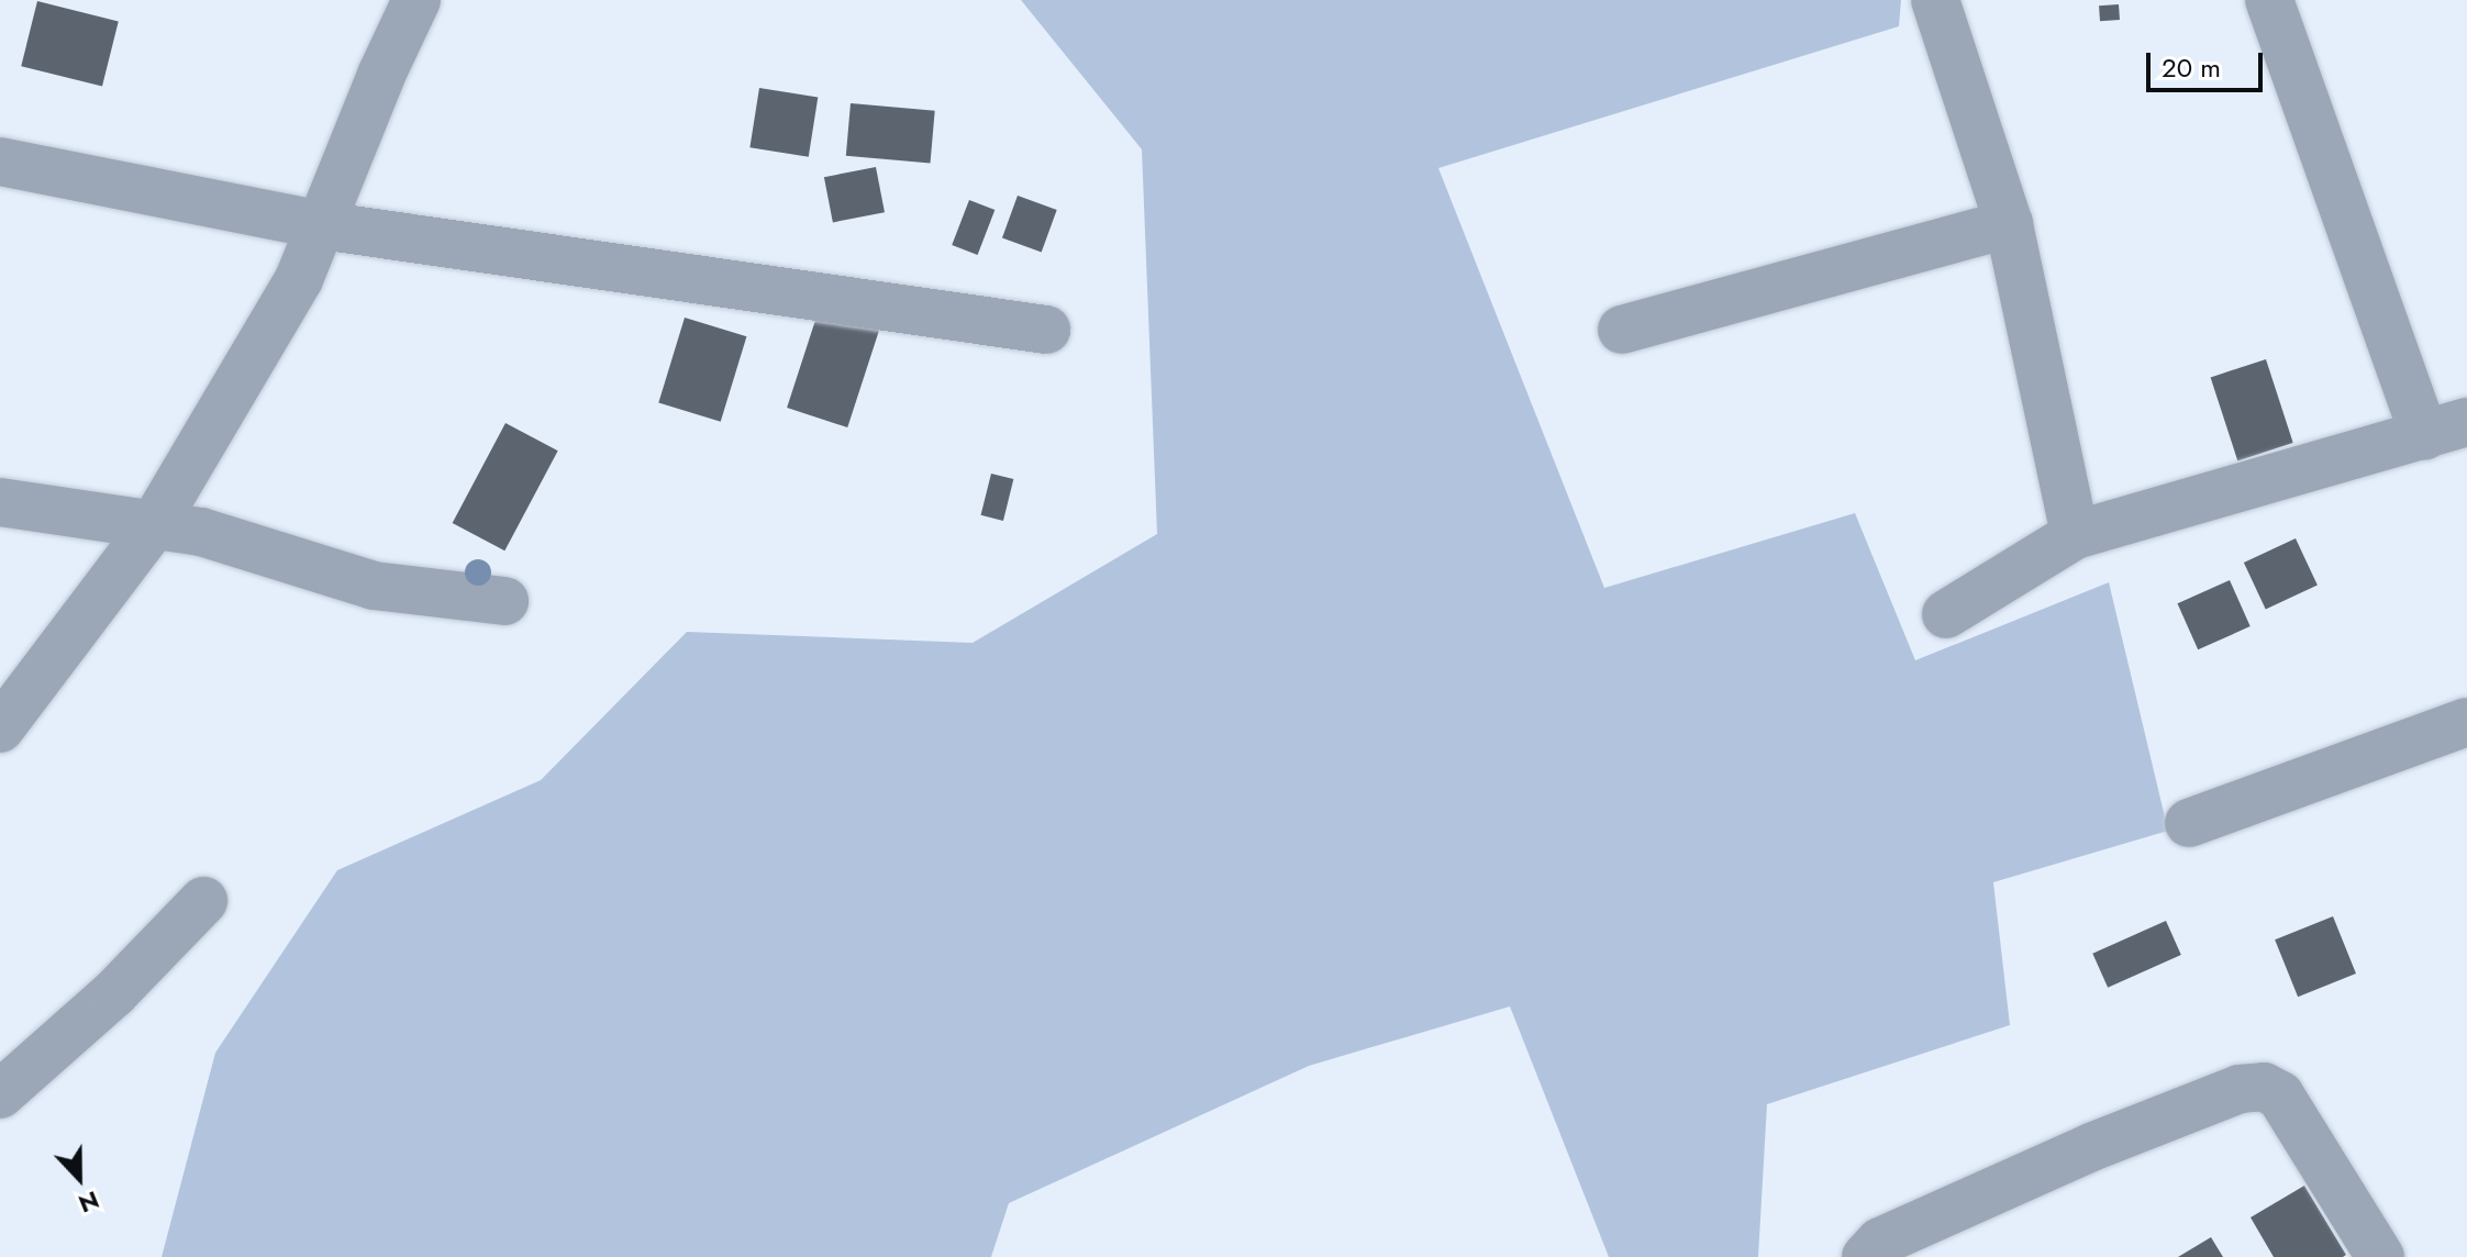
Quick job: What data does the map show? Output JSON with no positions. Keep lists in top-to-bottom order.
{
  "scale_bar": "20 m",
  "north": "bottom"
}
